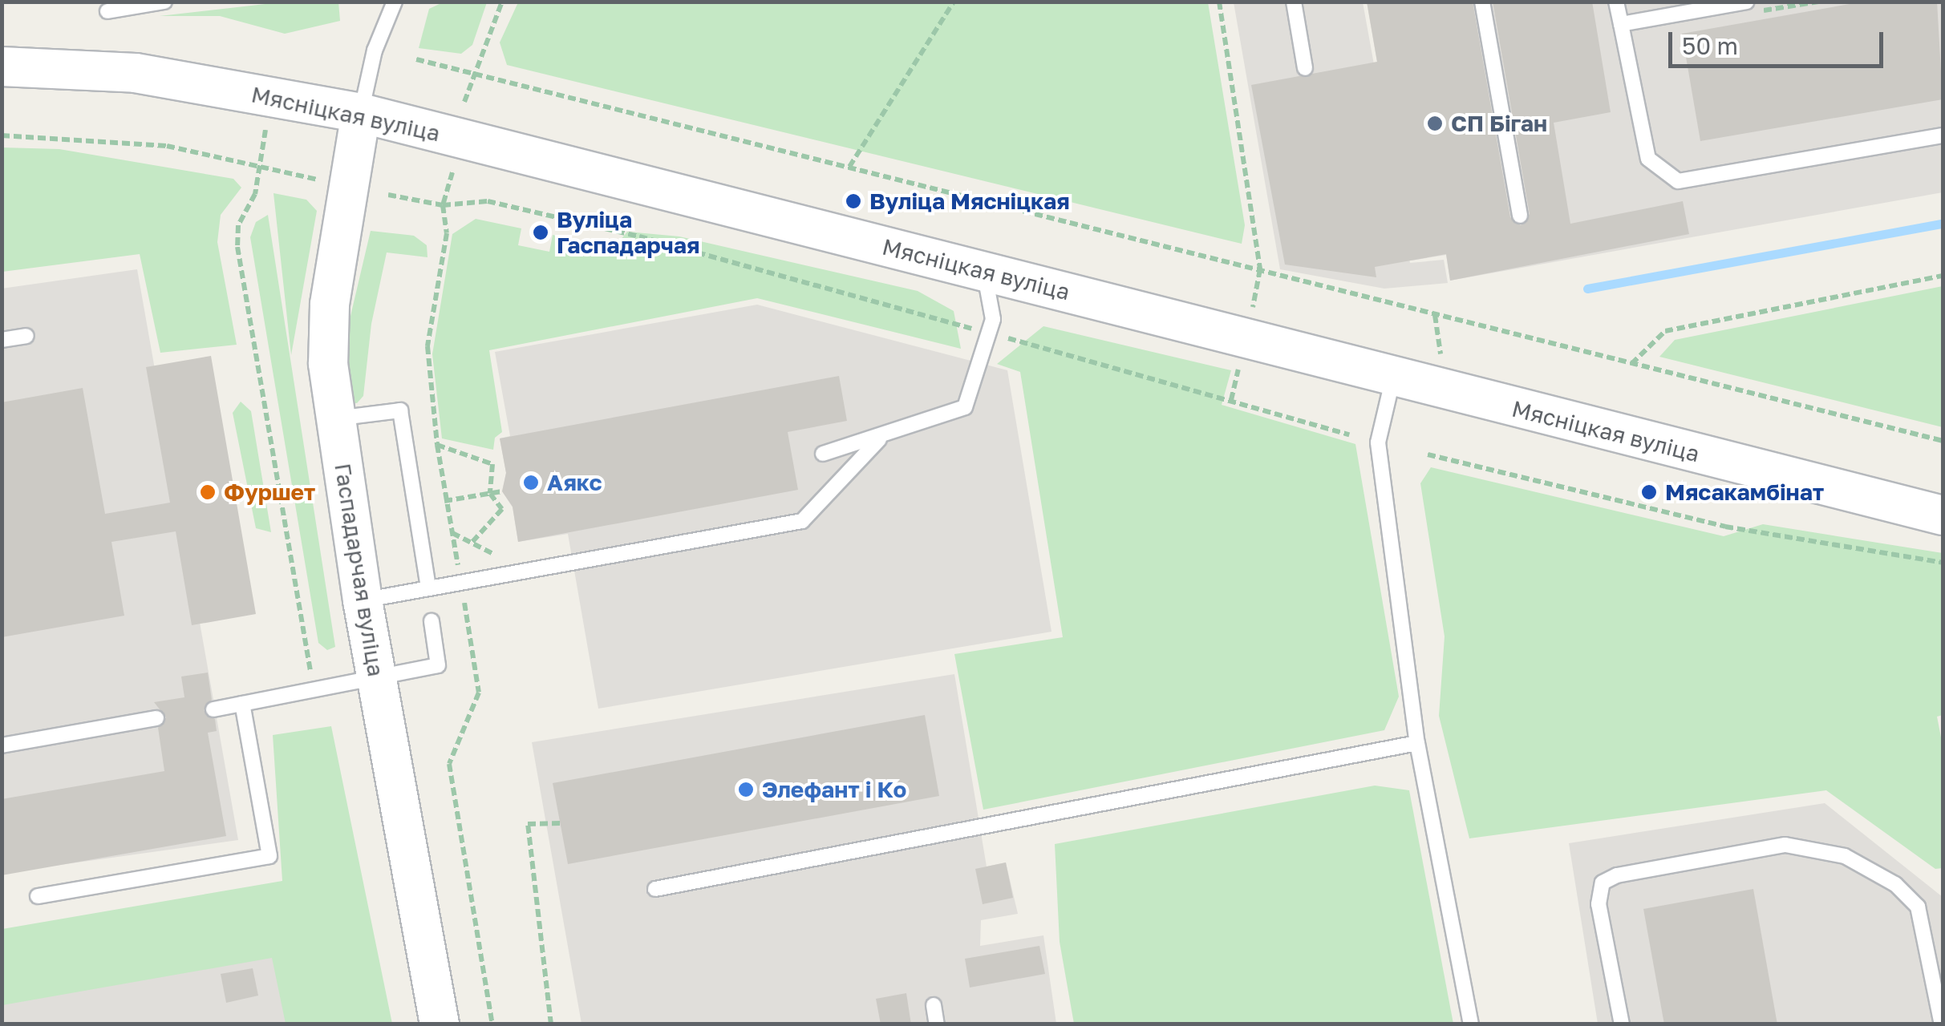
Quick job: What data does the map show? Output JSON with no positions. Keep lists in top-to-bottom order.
{
  "streets": {
    "main road": ["Мясніцкая вуліца", "Гаспадарчая вуліца"]
  },
  "crossings": [
    ["Мясніцкая вуліца", "Гаспадарчая вуліца"]
  ],
  "places": [
    "СП Біган",
    "Вуліца Мясніцкая",
    "Вуліца Гаспадарчая",
    "Аякс",
    "Фуршет",
    "Мясакамбінат",
    "Элефант і Ко"
  ],
  "scale_bar": "50 m"
}
